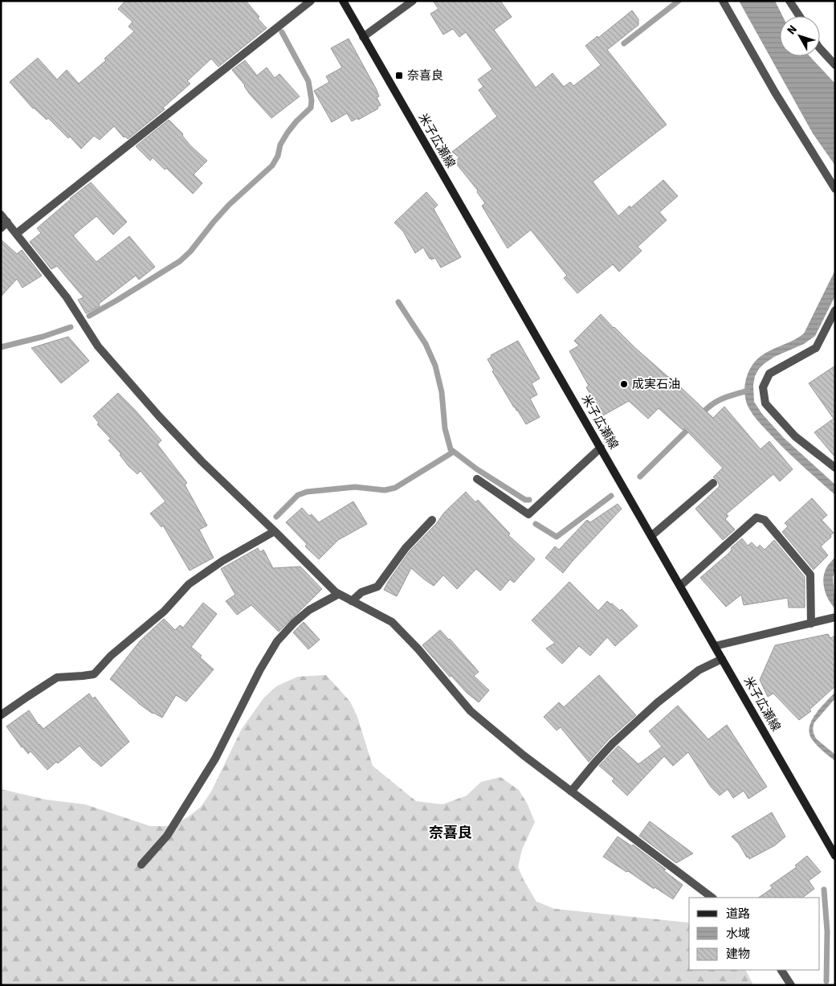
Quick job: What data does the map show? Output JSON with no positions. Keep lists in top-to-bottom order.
{
  "streets": {
    "main road": ["米子広瀬線"]
  },
  "districts": ["奈喜良"],
  "places": {
    "transit": ["奈喜良"],
    "other": ["成実石油"]
  },
  "legend": ["道路", "水域", "建物"],
  "north": "top left"
}
